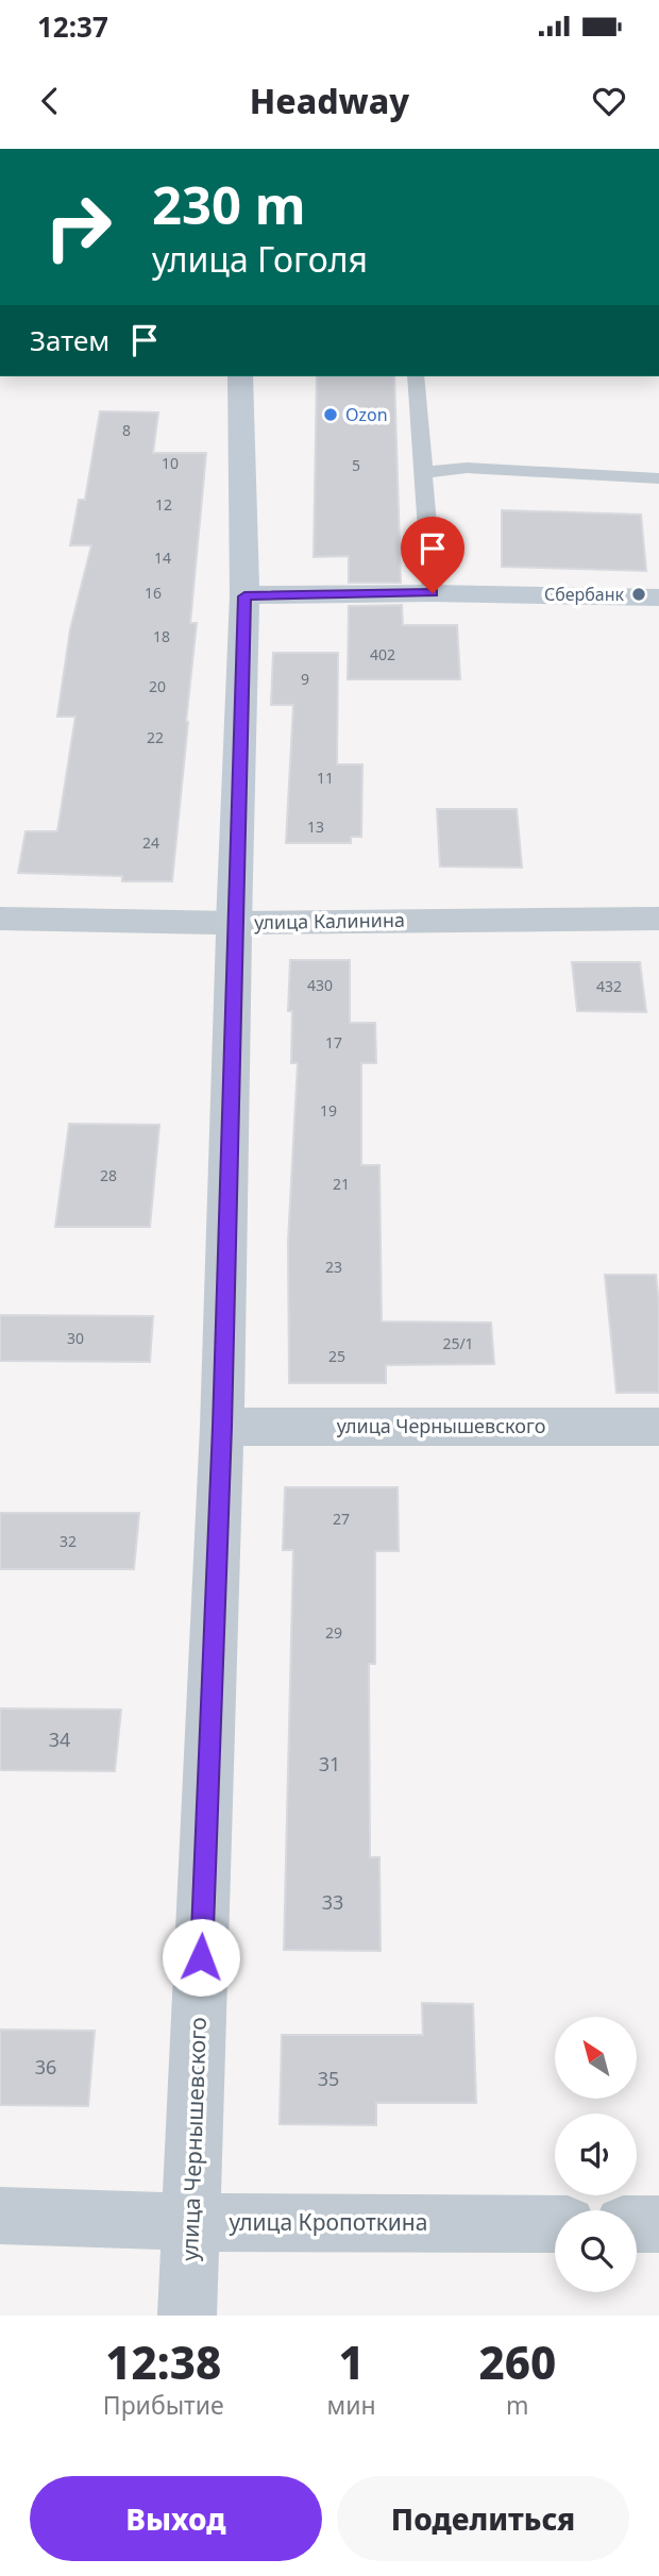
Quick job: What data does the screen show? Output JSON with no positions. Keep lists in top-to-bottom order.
{
  "streets": {
    "street": ["улица Калинина", "улица Чернышевского", "улица Кропоткина"]
  },
  "crossings": [
    ["улица Калинина", "улица Чернышевского"],
    ["улица Чернышевского", "улица Кропоткина"]
  ],
  "places": ["Ozon", "Сбербанк"],
  "house_numbers": [
    "8",
    "10",
    "5",
    "12",
    "14",
    "16",
    "18",
    "402",
    "9",
    "20",
    "22",
    "11",
    "13",
    "24",
    "430",
    "432",
    "17",
    "19",
    "28",
    "21",
    "23",
    "30",
    "25/1",
    "25",
    "27",
    "32",
    "29",
    "34",
    "31",
    "33",
    "36",
    "35"
  ],
  "north": "top left",
  "page": {
    "status": "12:37",
    "header": "Headway",
    "turn": ["230 m", "улица Гоголя"],
    "then": "Затем",
    "eta": [
      "12:38",
      "Прибытие",
      "1",
      "мин",
      "260",
      "m"
    ],
    "buttons": ["Выход", "Поделиться"]
  }
}
